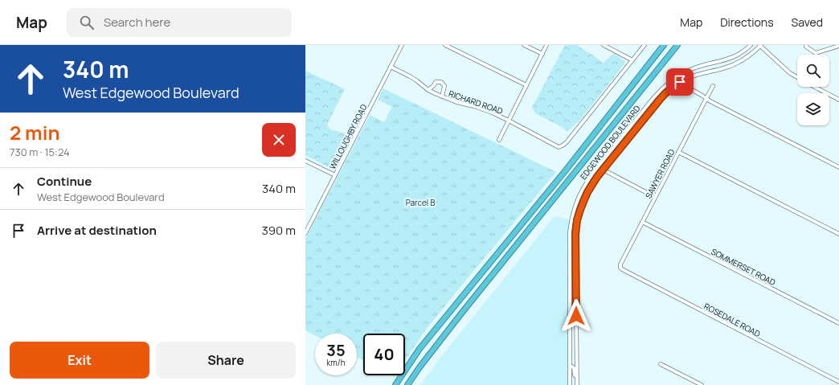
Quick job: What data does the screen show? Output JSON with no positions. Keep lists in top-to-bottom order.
{
  "streets": {
    "street": [
      "RICHARD ROAD",
      "WILLOUGHBY ROAD",
      "EDGEWOOD BOULEVARD",
      "SAWYER ROAD",
      "SOMMERSET ROAD",
      "ROSEDALE ROAD"
    ]
  },
  "crossings": [
    ["RICHARD ROAD", "WILLOUGHBY ROAD"],
    ["SAWYER ROAD", "SOMMERSET ROAD"],
    ["SAWYER ROAD", "ROSEDALE ROAD"]
  ],
  "parks": ["Parcel B"],
  "page": {
    "header": "Map",
    "search": "Search here",
    "nav": ["Map", "Directions", "Saved"],
    "turn": ["340 m", "West Edgewood Boulevard"],
    "heading": ["2 min", "730 m · 15:24"],
    "list": [
      {
        "name": "Continue",
        "note": "West Edgewood Boulevard",
        "value": "340 m"
      },
      {
        "name": "Arrive at destination",
        "value": "390 m"
      }
    ],
    "speed": "35 km/h",
    "limit": "40",
    "buttons": ["Exit", "Share"]
  }
}
